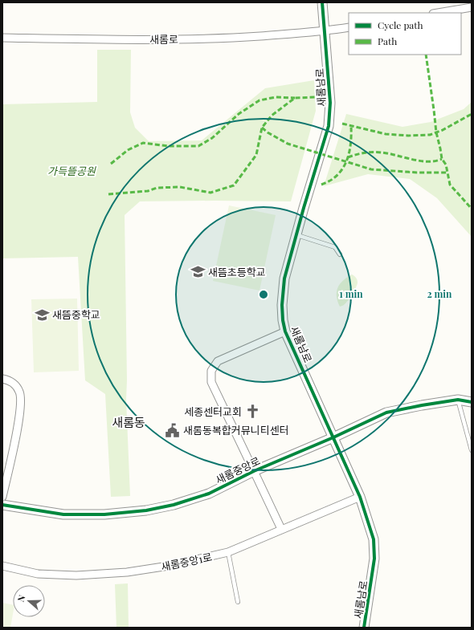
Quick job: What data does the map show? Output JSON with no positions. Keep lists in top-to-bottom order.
{
  "streets": {
    "street": [
      "새롬로",
      "새롬남로",
      "새롬중앙로",
      "새롬중앙1로"
    ]
  },
  "crossings": [
    ["새롬로", "새롬남로"],
    ["새롬남로", "새롬중앙로"],
    ["새롬남로", "새롬중앙1로"]
  ],
  "districts": ["새롬동"],
  "parks": ["가득뜰공원"],
  "places": {
    "school or university": ["새뜸초등학교", "새뜸중학교"],
    "church": ["세종센터교회"],
    "public building": ["새롬동복합커뮤니티센터"]
  },
  "legend": ["Cycle path", "Path"],
  "north": "left",
  "rings": ["1 min", "2 min"]
}
